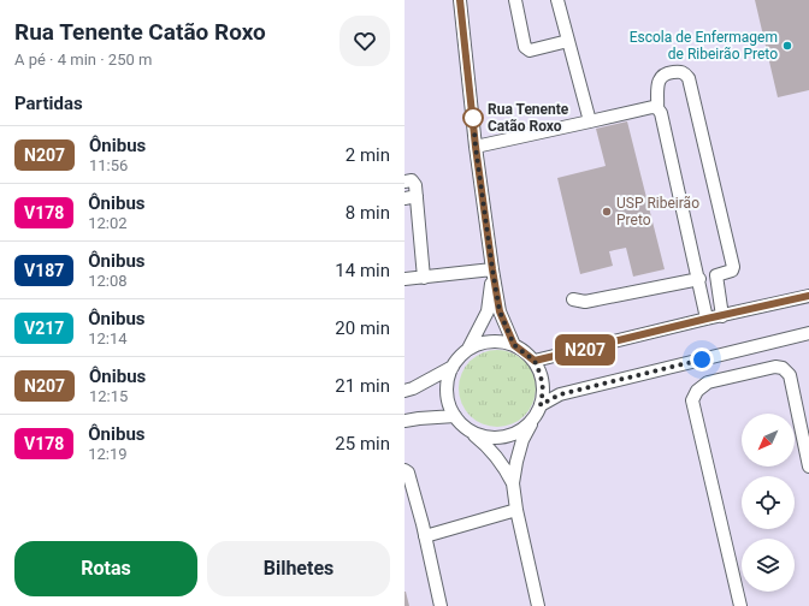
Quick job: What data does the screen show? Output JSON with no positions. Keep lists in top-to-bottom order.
{
  "places": ["Escola de Enfermagem de Ribeirão Preto", "Rua Tenente Catão Roxo", "USP Ribeirão Preto"],
  "lines": ["bus line N207"],
  "north": "bottom left",
  "page": {
    "heading": [
      ["Rua Tenente Catão Roxo", "A pé · 4 min · 250 m"],
      "Partidas"
    ],
    "on_map": "N207",
    "list": [
      {
        "mark": "N207",
        "name": "Ônibus",
        "note": "11:56",
        "value": "2 min"
      },
      {
        "mark": "V178",
        "name": "Ônibus",
        "note": "12:02",
        "value": "8 min"
      },
      {
        "mark": "V187",
        "name": "Ônibus",
        "note": "12:08",
        "value": "14 min"
      },
      {
        "mark": "V217",
        "name": "Ônibus",
        "note": "12:14",
        "value": "20 min"
      },
      {
        "mark": "N207",
        "name": "Ônibus",
        "note": "12:15",
        "value": "21 min"
      },
      {
        "mark": "V178",
        "name": "Ônibus",
        "note": "12:19",
        "value": "25 min"
      }
    ],
    "buttons": ["Rotas", "Bilhetes"]
  }
}
